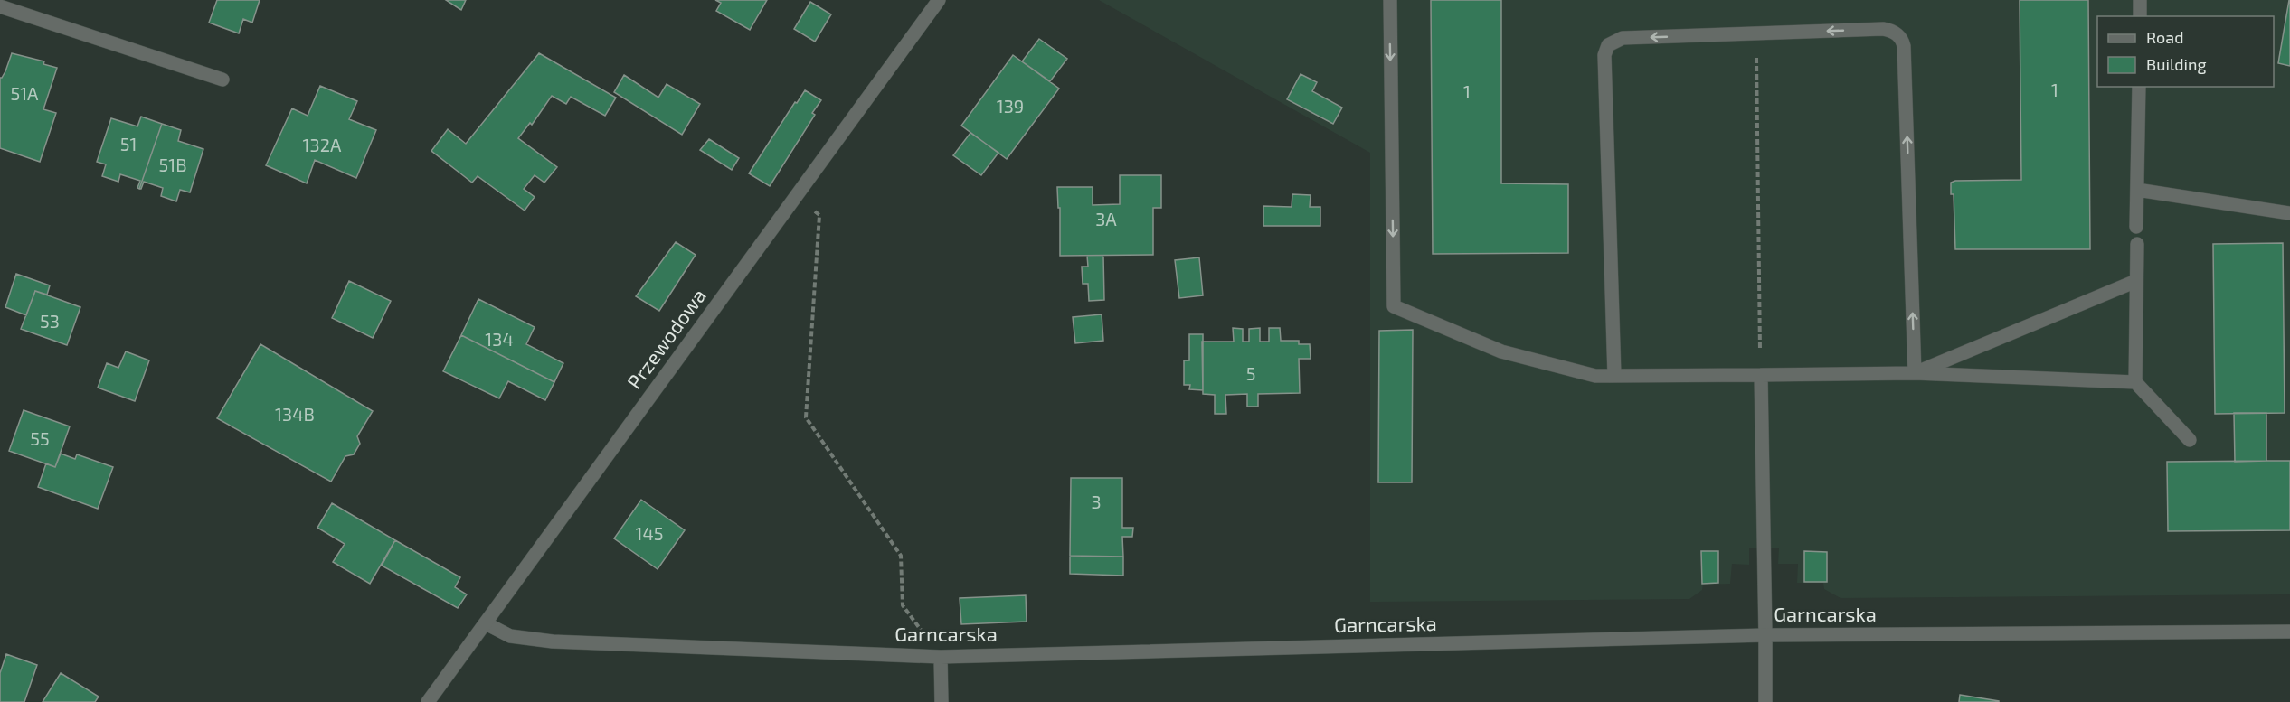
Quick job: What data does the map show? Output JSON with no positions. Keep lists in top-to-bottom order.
{
  "streets": {
    "street": ["Przewodowa", "Garncarska"]
  },
  "crossings": [
    ["Przewodowa", "Garncarska"]
  ],
  "house_numbers": [
    "1",
    "1",
    "51A",
    "139",
    "51",
    "132A",
    "51B",
    "3A",
    "53",
    "134",
    "5",
    "134B",
    "55",
    "3",
    "145"
  ],
  "legend": ["Road", "Building"]
}
